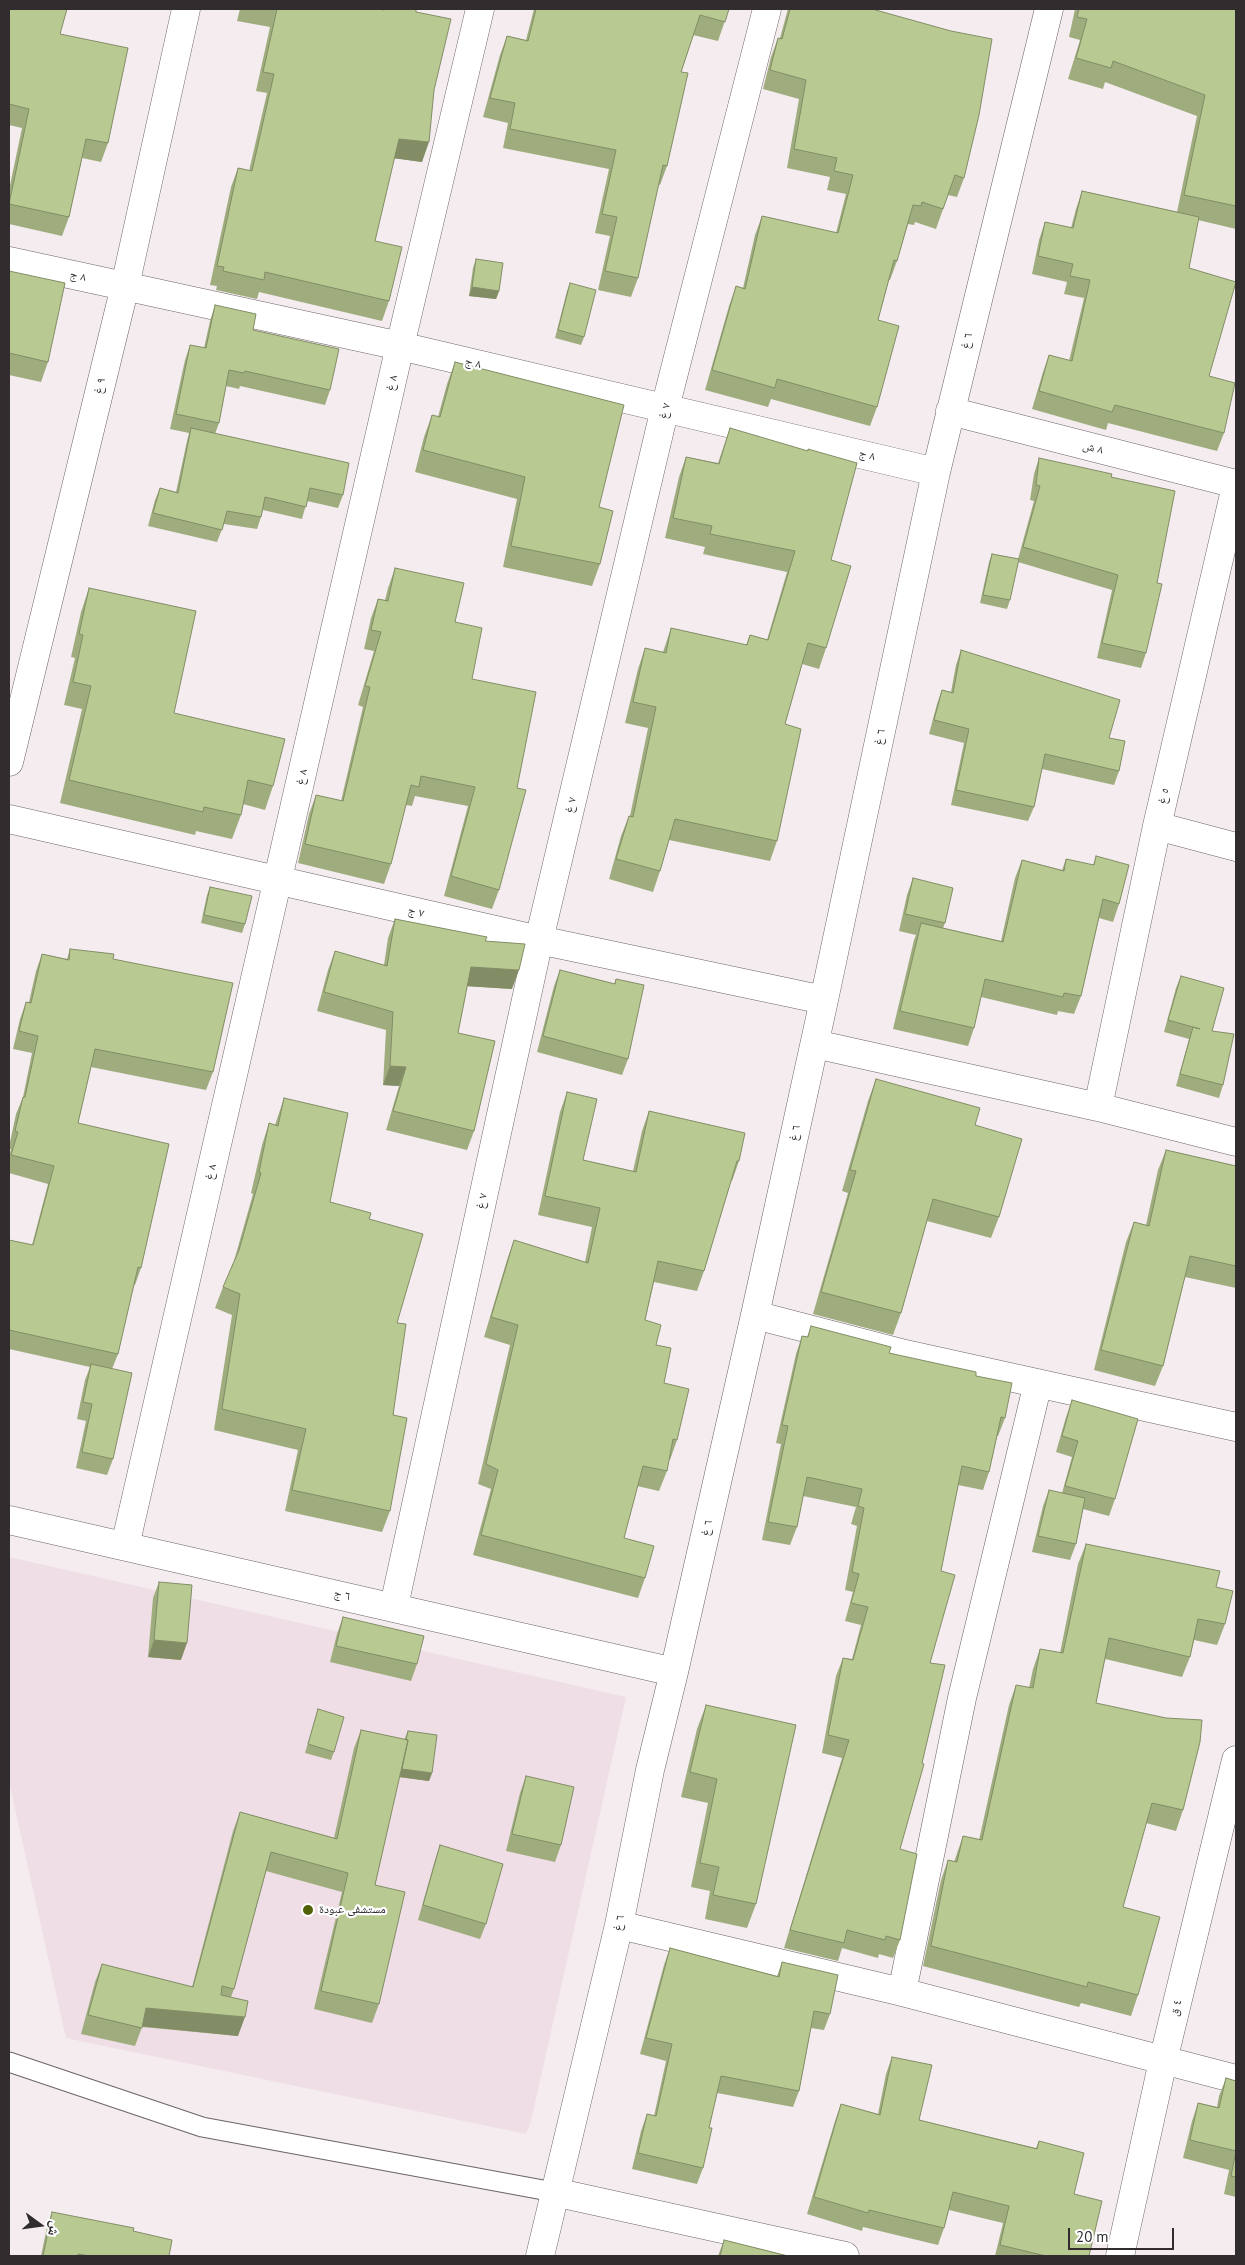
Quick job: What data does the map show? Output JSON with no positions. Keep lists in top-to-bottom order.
{
  "streets": {
    "street": [
      "٨ ج",
      "٦ غ",
      "٨ غ",
      "٩ غ",
      "٧ غ",
      "٨ ش",
      "٥ غ",
      "٧ ج",
      "٦ ج",
      "٤ ق"
    ]
  },
  "crossings": [
    ["٨ ج", "٦ غ"],
    ["٨ ج", "٨ غ"],
    ["٨ ج", "٩ غ"],
    ["٨ ج", "٧ غ"],
    ["٦ غ", "٨ ش"],
    ["٦ غ", "٧ ج"],
    ["٦ غ", "٦ ج"],
    ["٨ غ", "٧ ج"],
    ["٨ غ", "٦ ج"],
    ["٧ غ", "٧ ج"],
    ["٧ غ", "٦ ج"],
    ["٨ ش", "٥ غ"]
  ],
  "places": ["مستشفى عبودة"],
  "scale_bar": "20 m",
  "north": "right"
}
